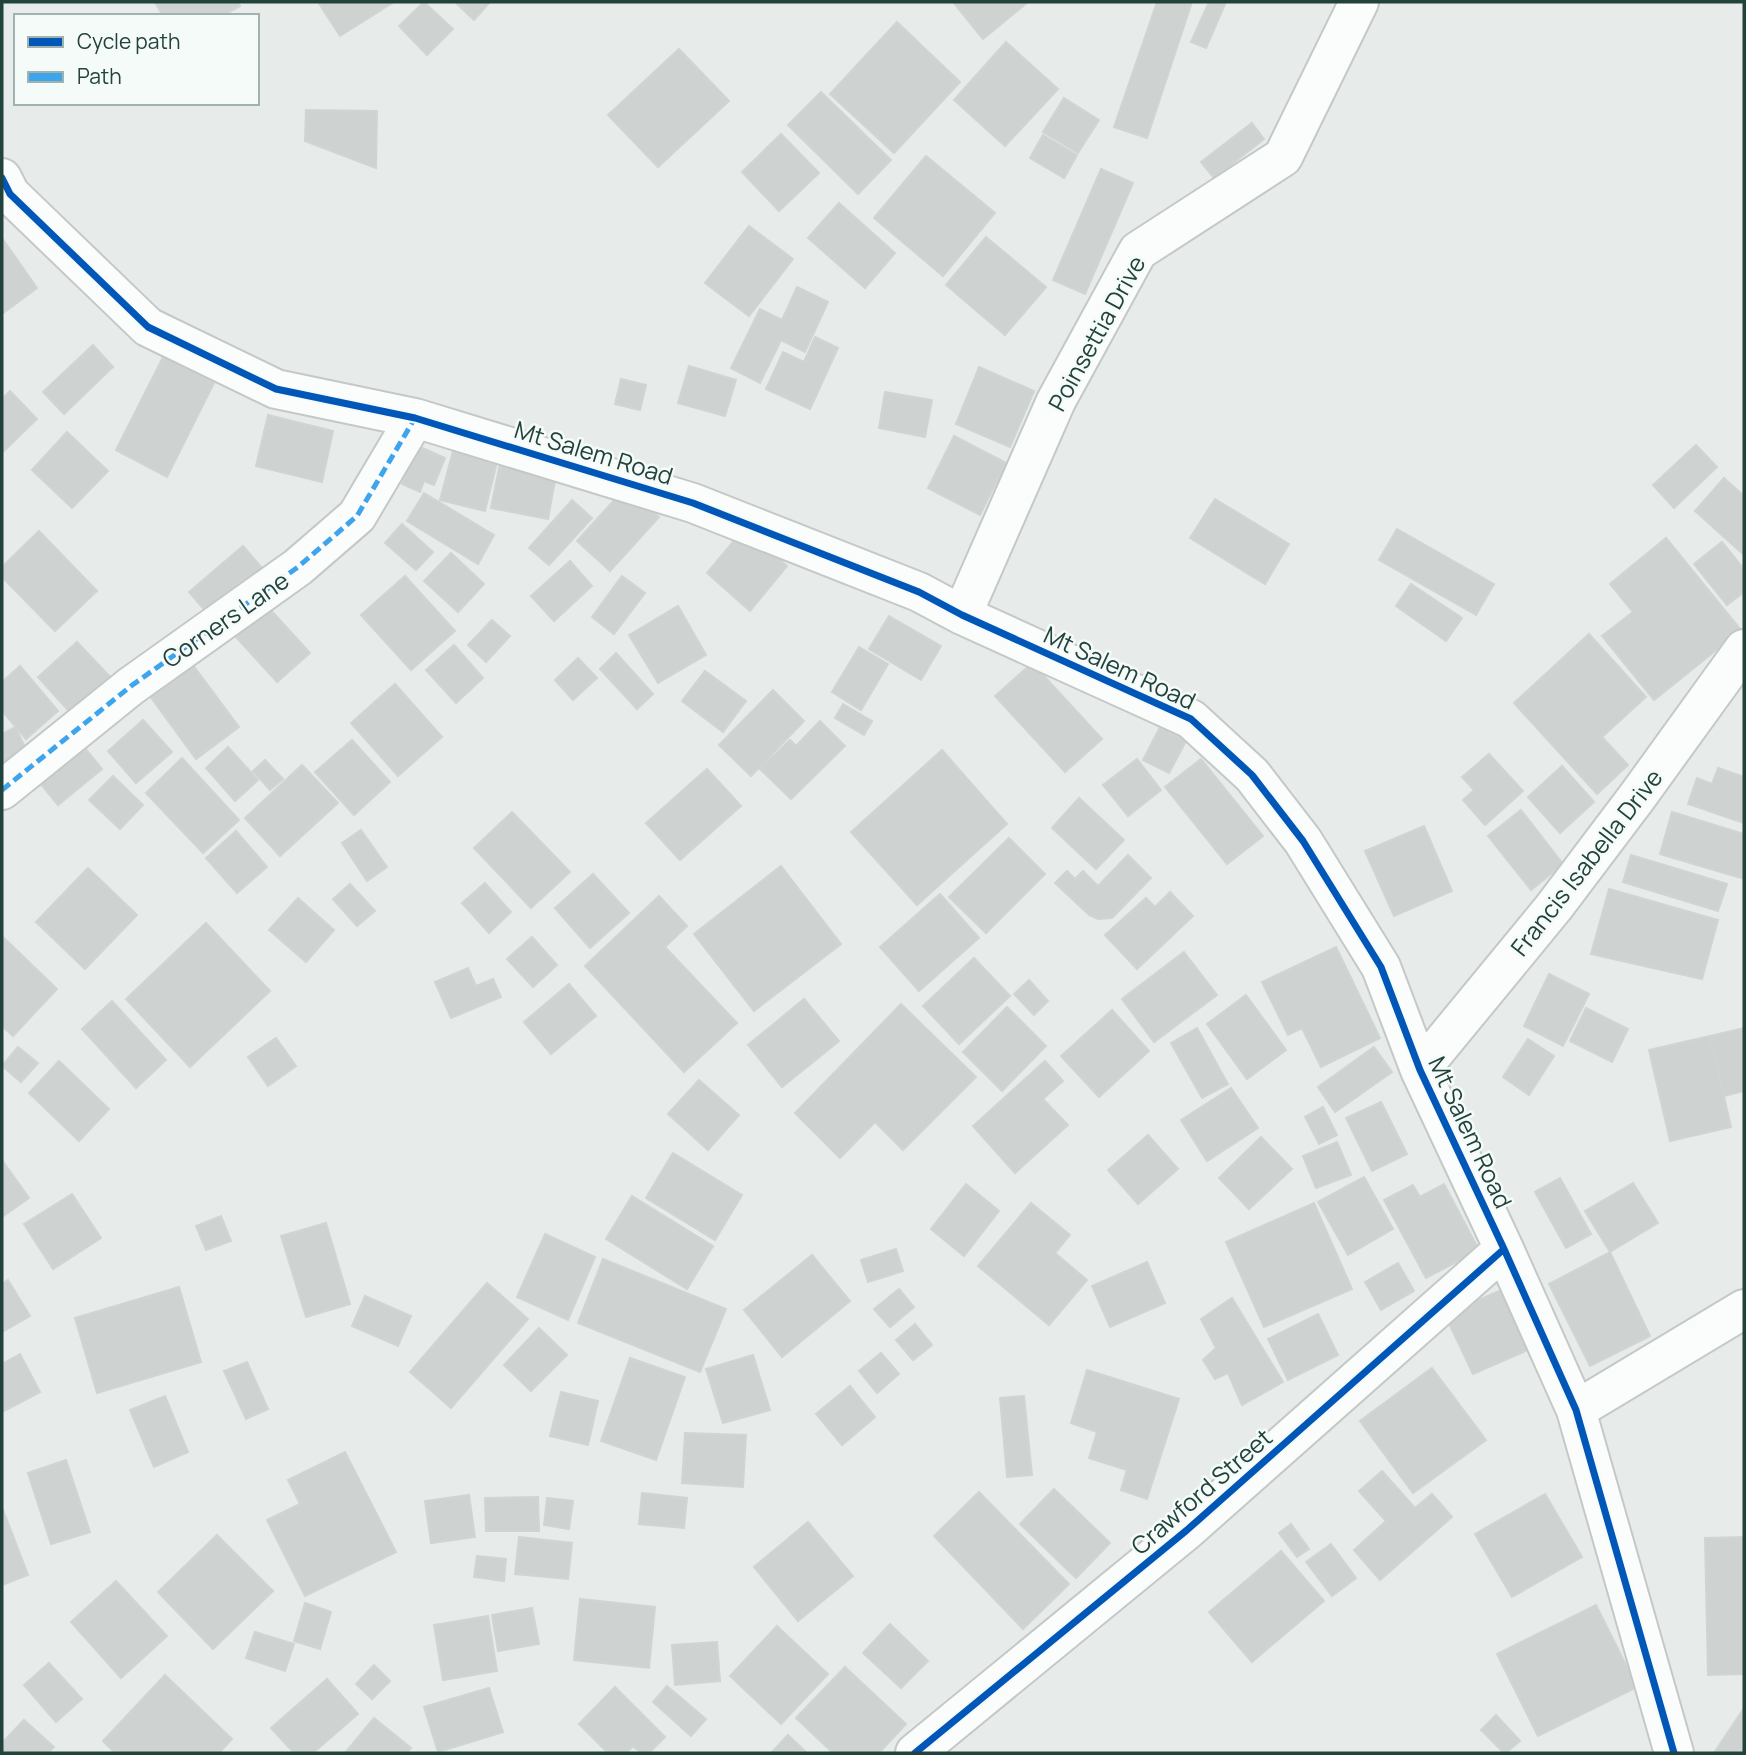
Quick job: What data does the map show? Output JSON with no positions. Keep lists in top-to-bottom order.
{
  "streets": {
    "street": [
      "Poinsettia Drive",
      "Mt Salem Road",
      "Corners Lane",
      "Francis Isabella Drive",
      "Crawford Street"
    ]
  },
  "crossings": [
    ["Poinsettia Drive", "Mt Salem Road"],
    ["Mt Salem Road", "Corners Lane"],
    ["Mt Salem Road", "Francis Isabella Drive"],
    ["Mt Salem Road", "Crawford Street"]
  ],
  "legend": ["Cycle path", "Path"]
}
